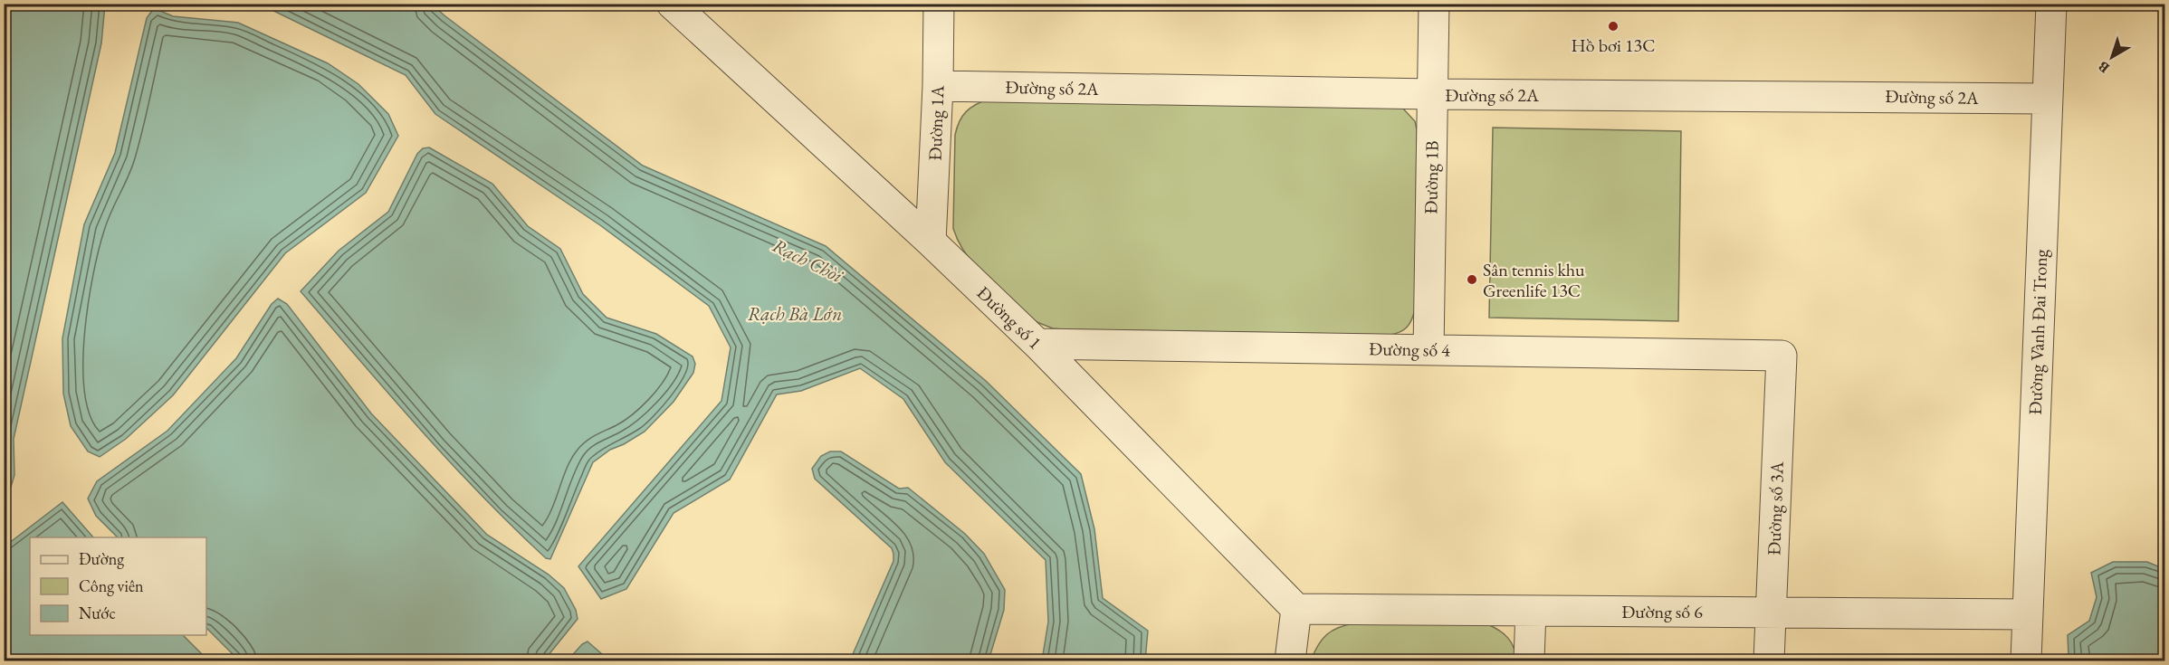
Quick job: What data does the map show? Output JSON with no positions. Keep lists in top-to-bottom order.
{
  "streets": {
    "street": [
      "Đường số 2A",
      "Đường 1A",
      "Đường 1B",
      "Đường số 1",
      "Đường Vành Đai Trong",
      "Đường số 4",
      "Đường số 3A",
      "Đường số 6"
    ]
  },
  "crossings": [
    ["Đường số 2A", "Đường 1A"],
    ["Đường số 2A", "Đường 1B"],
    ["Đường số 2A", "Đường Vành Đai Trong"],
    ["Đường 1A", "Đường số 1"],
    ["Đường 1B", "Đường số 4"],
    ["Đường số 1", "Đường số 4"],
    ["Đường số 1", "Đường số 6"],
    ["Đường Vành Đai Trong", "Đường số 6"],
    ["Đường số 4", "Đường số 3A"],
    ["Đường số 3A", "Đường số 6"]
  ],
  "water": ["Rạch Chòi", "Rạch Bà Lớn"],
  "places": ["Hồ bơi 13C", "Sân tennis khu Greenlife 13C"],
  "legend": ["Đường", "Công viên", "Nước"],
  "north": "bottom left"
}
